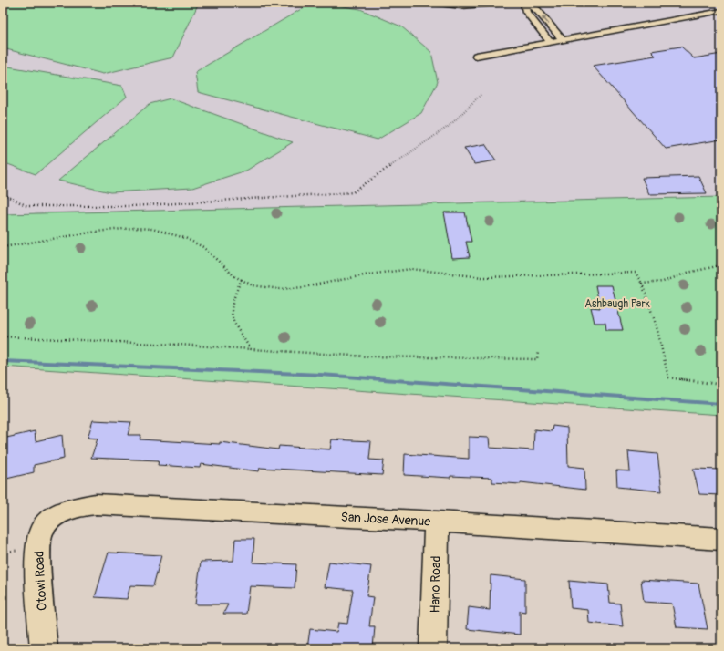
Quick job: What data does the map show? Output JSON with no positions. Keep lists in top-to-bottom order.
{
  "streets": {
    "street": ["San Jose Avenue", "Otowi Road", "Hano Road"]
  },
  "crossings": [
    ["San Jose Avenue", "Otowi Road"],
    ["San Jose Avenue", "Hano Road"]
  ],
  "parks": ["Ashbaugh Park"]
}
